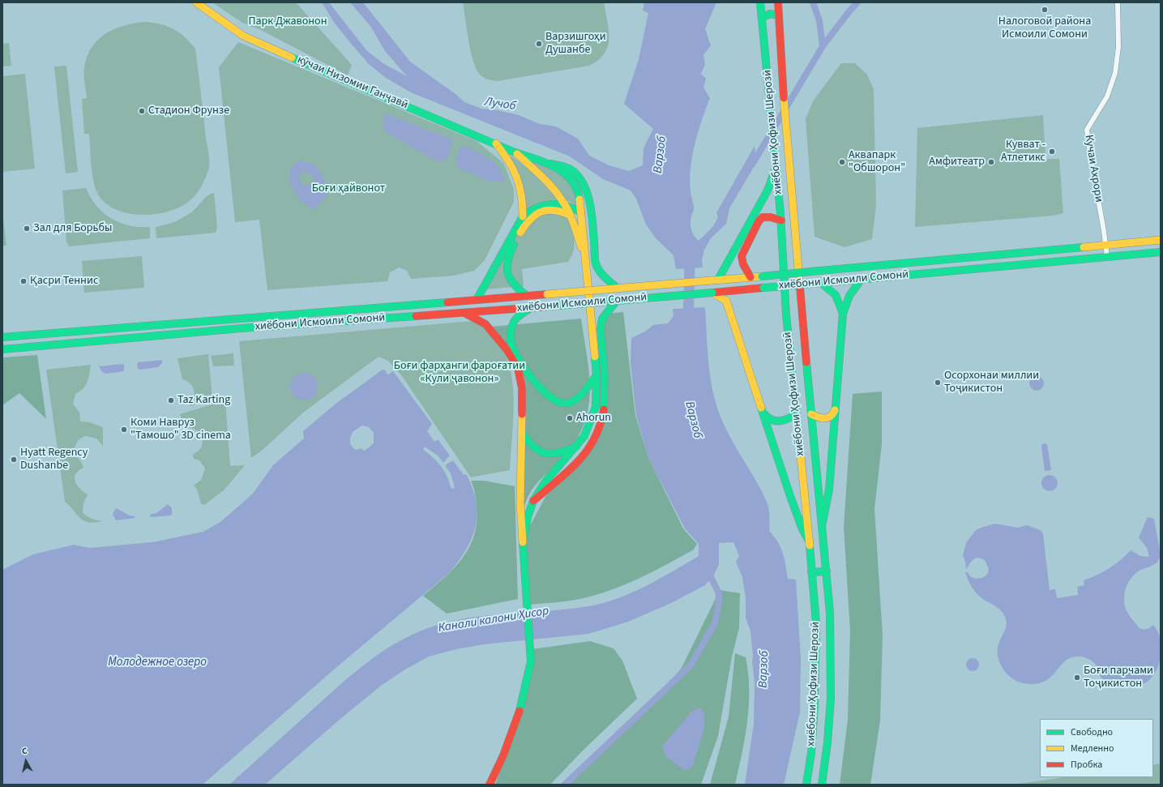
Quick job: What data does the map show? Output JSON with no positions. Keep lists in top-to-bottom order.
{
  "streets": {
    "main road": ["кӯчаи Низомии Ганҷавӣ", "хиёбони Ҳофизи Шерозӣ", "хиёбони Исмоили Сомонӣ"],
    "street": ["Кучаи Ахрори"]
  },
  "crossings": [
    ["Кучаи Ахрори", "хиёбони Исмоили Сомонӣ"]
  ],
  "water": [
    "Лучоб",
    "Варзоб",
    "Канали калони Ҳисор",
    "Молодежное озеро"
  ],
  "parks": ["Парк Джавонон", "Боғи ҳайвонот", "Боғи фарҳанги фароғатии «Кули ҷавонон»"],
  "places": [
    "Налоговой района Исмоили Сомони",
    "Варзишгоҳи Душанбе",
    "Стадион Фрунзе",
    "Кувват - Атлетикс",
    "Аквапарк \"Обшорон\"",
    "Aмфитеатр",
    "Зал для Борьбы",
    "Қасри Теннис",
    "Осорхонаи миллии Тоҷикистон",
    "Taz Karting",
    "Ahorun",
    "Коми Навруз \"Тамошо\" 3D cinema",
    "Hyatt Regency Dushanbe",
    "Боғи парчами Тоҷикистон"
  ],
  "legend": ["Свободно", "Медленно", "Пробка"],
  "north": "top"
}
